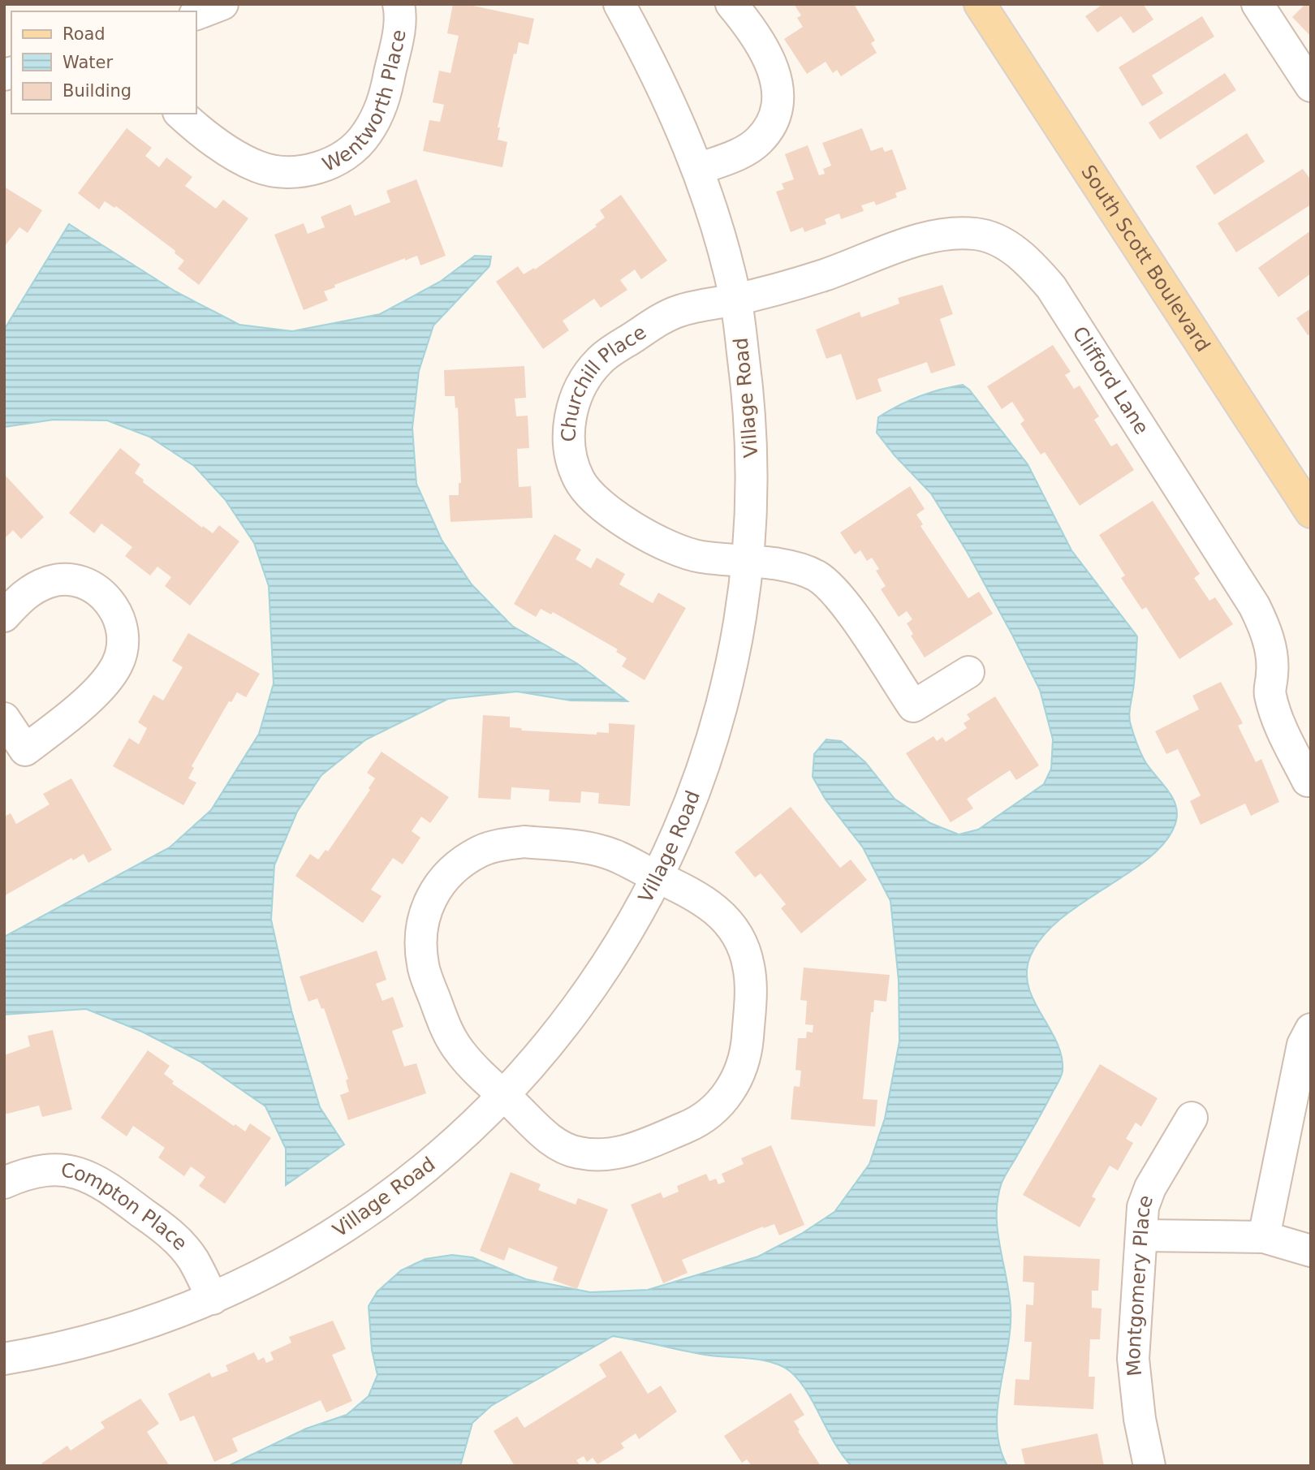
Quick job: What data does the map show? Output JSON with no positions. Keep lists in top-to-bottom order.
{
  "streets": {
    "main road": ["South Scott Boulevard"],
    "street": [
      "Wentworth Place",
      "Clifford Lane",
      "Churchill Place",
      "Village Road",
      "Compton Place",
      "Montgomery Place"
    ]
  },
  "crossings": [
    ["Clifford Lane", "Churchill Place"],
    ["Clifford Lane", "Village Road"],
    ["Churchill Place", "Village Road"],
    ["Village Road", "Compton Place"]
  ],
  "legend": ["Road", "Water", "Building"]
}
